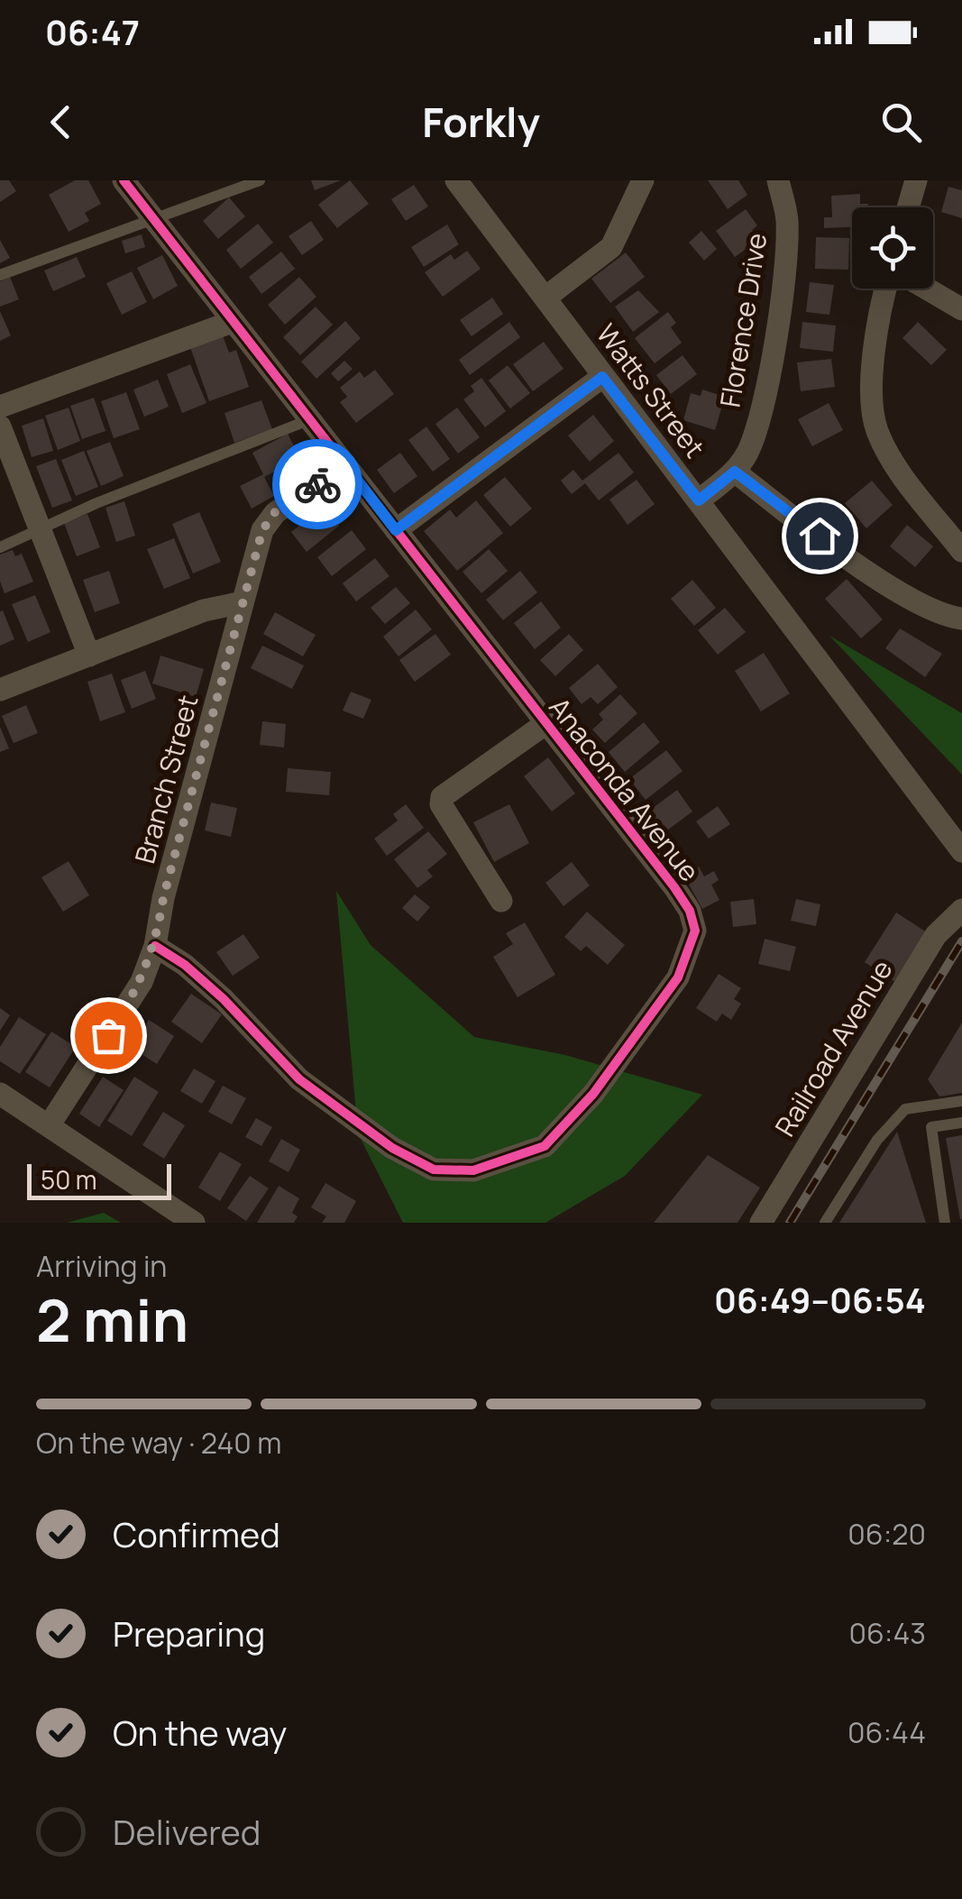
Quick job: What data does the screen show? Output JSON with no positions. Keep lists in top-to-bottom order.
{
  "streets": {
    "street": [
      "Florence Drive",
      "Watts Street",
      "Branch Street",
      "Anaconda Avenue",
      "Railroad Avenue"
    ]
  },
  "crossings": [
    ["Florence Drive", "Watts Street"],
    ["Branch Street", "Anaconda Avenue"]
  ],
  "scale_bar": "50 m",
  "page": {
    "status": "06:47",
    "header": "Forkly",
    "scale": "50 m",
    "heading": ["2 min", "Arriving in", "06:49–06:54"],
    "bar": "On the way · 240 m",
    "list": [
      ["Confirmed", "06:20"],
      ["Preparing", "06:43"],
      ["On the way", "06:44"],
      "Delivered"
    ]
  }
}
